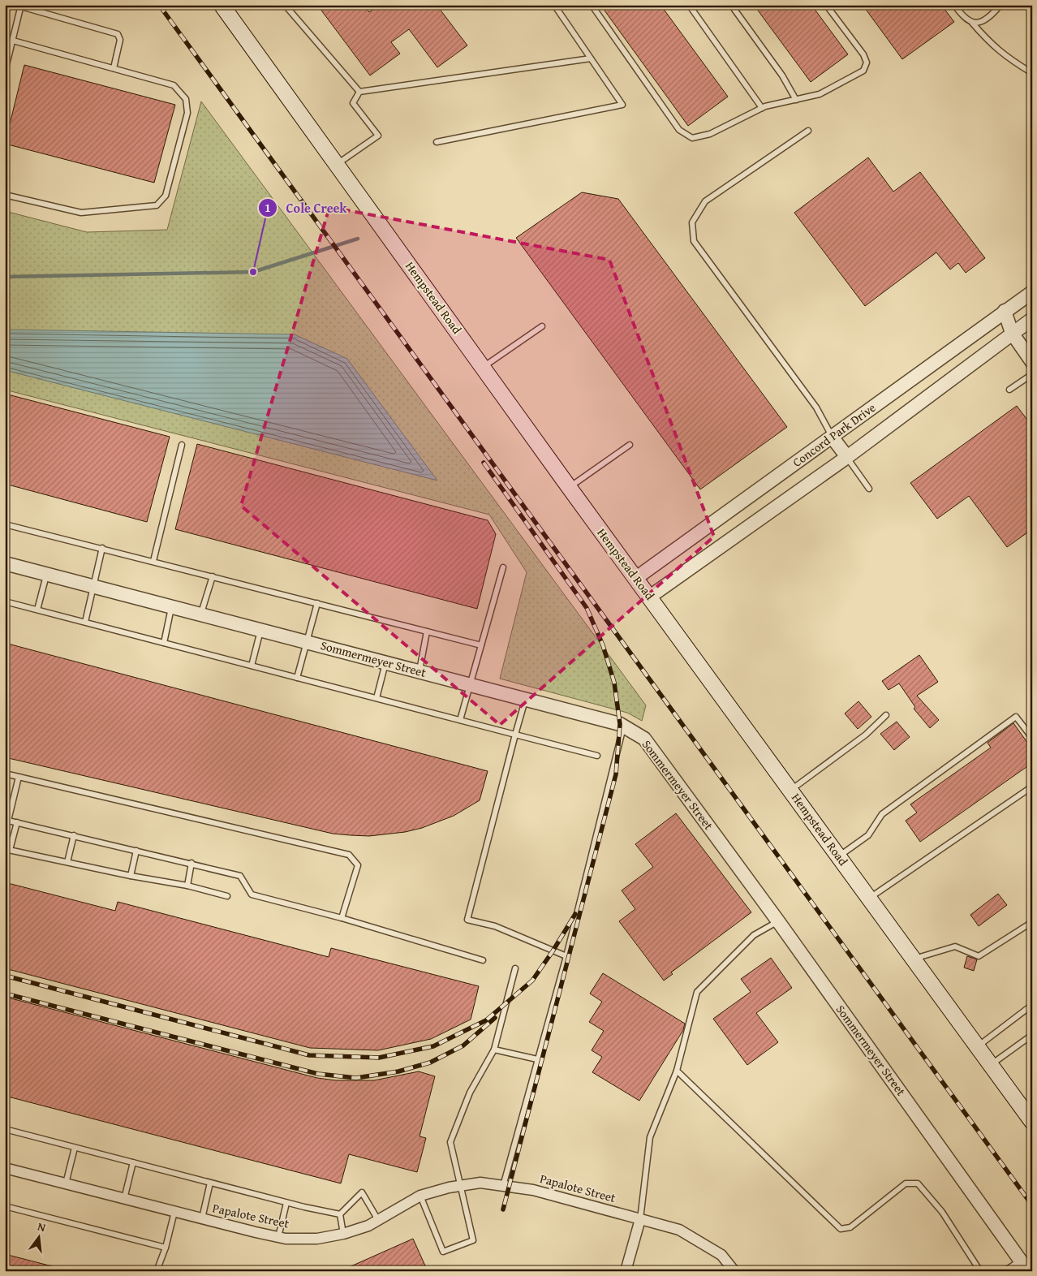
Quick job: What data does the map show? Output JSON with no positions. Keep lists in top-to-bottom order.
{
  "streets": {
    "main road": ["Hempstead Road"],
    "street": ["Concord Park Drive", "Sommermeyer Street", "Papalote Street"]
  },
  "crossings": [
    ["Hempstead Road", "Concord Park Drive"]
  ],
  "places": ["Cole Creek"],
  "north": "top"
}
